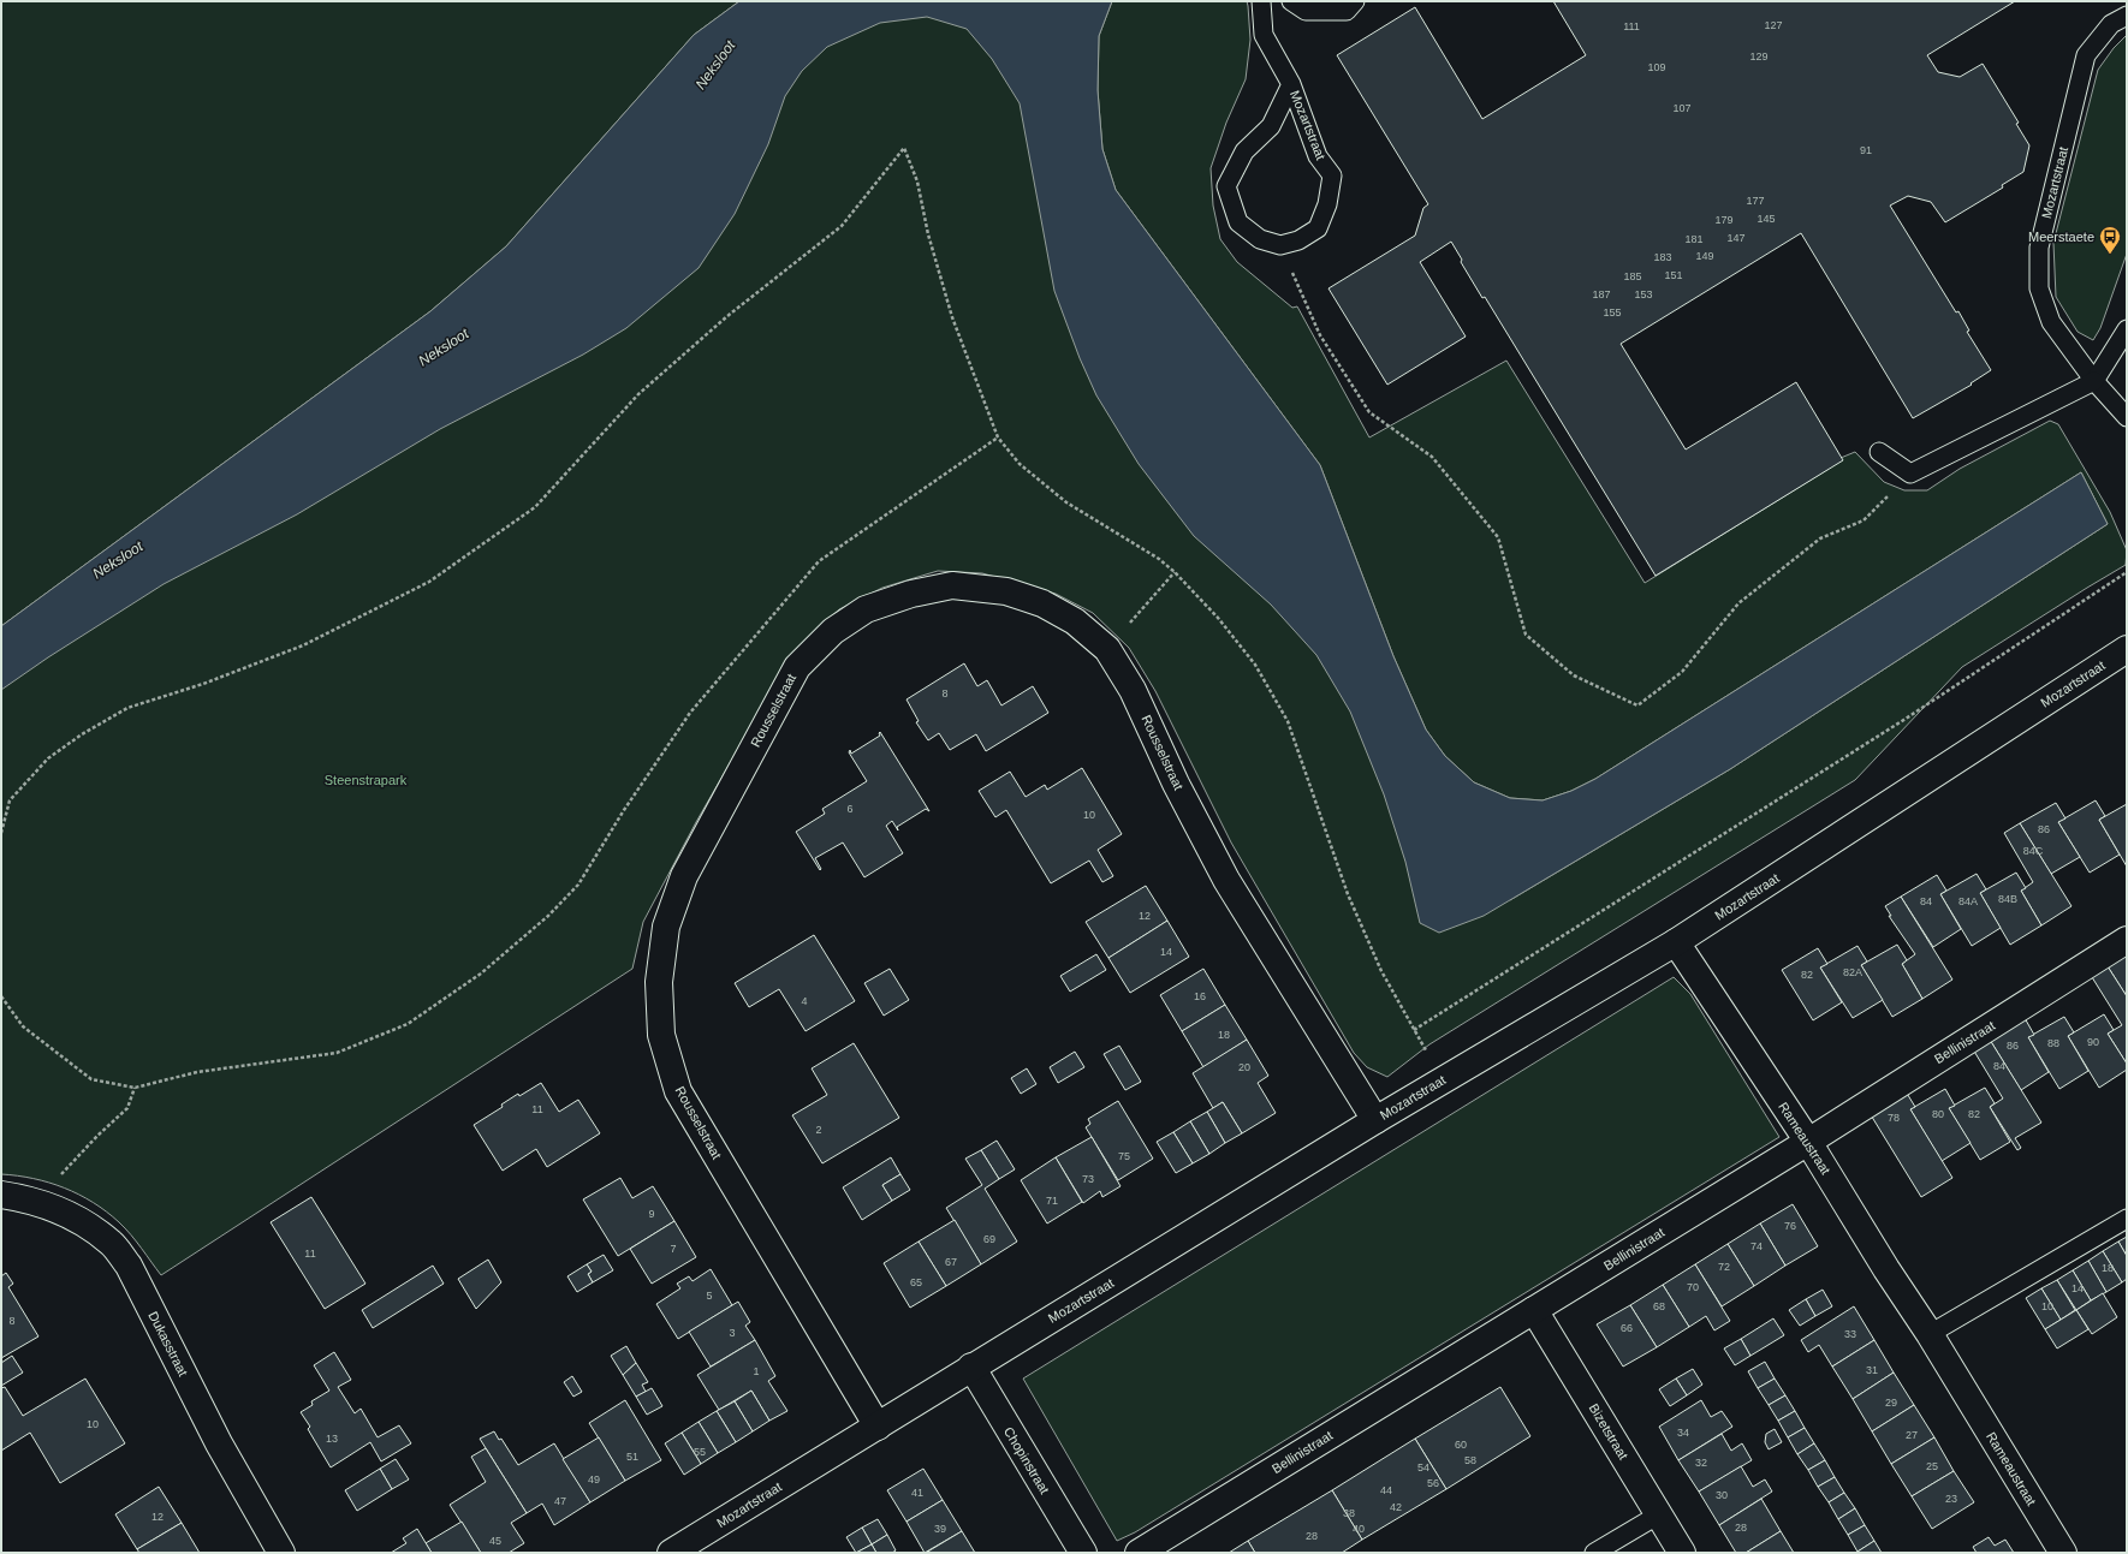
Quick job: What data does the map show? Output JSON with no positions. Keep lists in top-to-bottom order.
{
  "streets": {
    "street": [
      "Mozartstraat",
      "Rousselstraat",
      "Bellinistraat",
      "Rameaustraat",
      "Dukasstraat",
      "Bizetstraat",
      "Chopinstraat"
    ]
  },
  "crossings": [
    ["Mozartstraat", "Rousselstraat"],
    ["Mozartstraat", "Rameaustraat"],
    ["Mozartstraat", "Chopinstraat"],
    ["Bellinistraat", "Rameaustraat"],
    ["Bellinistraat", "Bizetstraat"]
  ],
  "water": ["Neksloot"],
  "parks": ["Steenstrapark"],
  "places": {
    "bus stop": ["Meerstaete"]
  },
  "house_numbers": [
    "127",
    "111",
    "129",
    "109",
    "107",
    "91",
    "177",
    "145",
    "179",
    "147",
    "181",
    "149",
    "183",
    "151",
    "185",
    "187",
    "153",
    "155",
    "8",
    "6",
    "10",
    "86",
    "84C",
    "84B",
    "84",
    "84A",
    "12",
    "14",
    "82A",
    "82",
    "16",
    "4",
    "18",
    "90",
    "88",
    "86",
    "84",
    "20",
    "11",
    "80",
    "82",
    "78",
    "2",
    "75",
    "73",
    "71",
    "9",
    "76",
    "69",
    "74",
    "7",
    "11",
    "67",
    "72",
    "18",
    "65",
    "70",
    "14",
    "5",
    "68",
    "10",
    "8",
    "66",
    "3",
    "33",
    "31",
    "1",
    "29",
    "10",
    "34",
    "27",
    "13",
    "60",
    "55",
    "51",
    "58",
    "32",
    "25",
    "54",
    "49",
    "56",
    "44",
    "41",
    "30",
    "23",
    "47",
    "42",
    "38",
    "12",
    "28",
    "39",
    "40",
    "28",
    "45"
  ]
}
